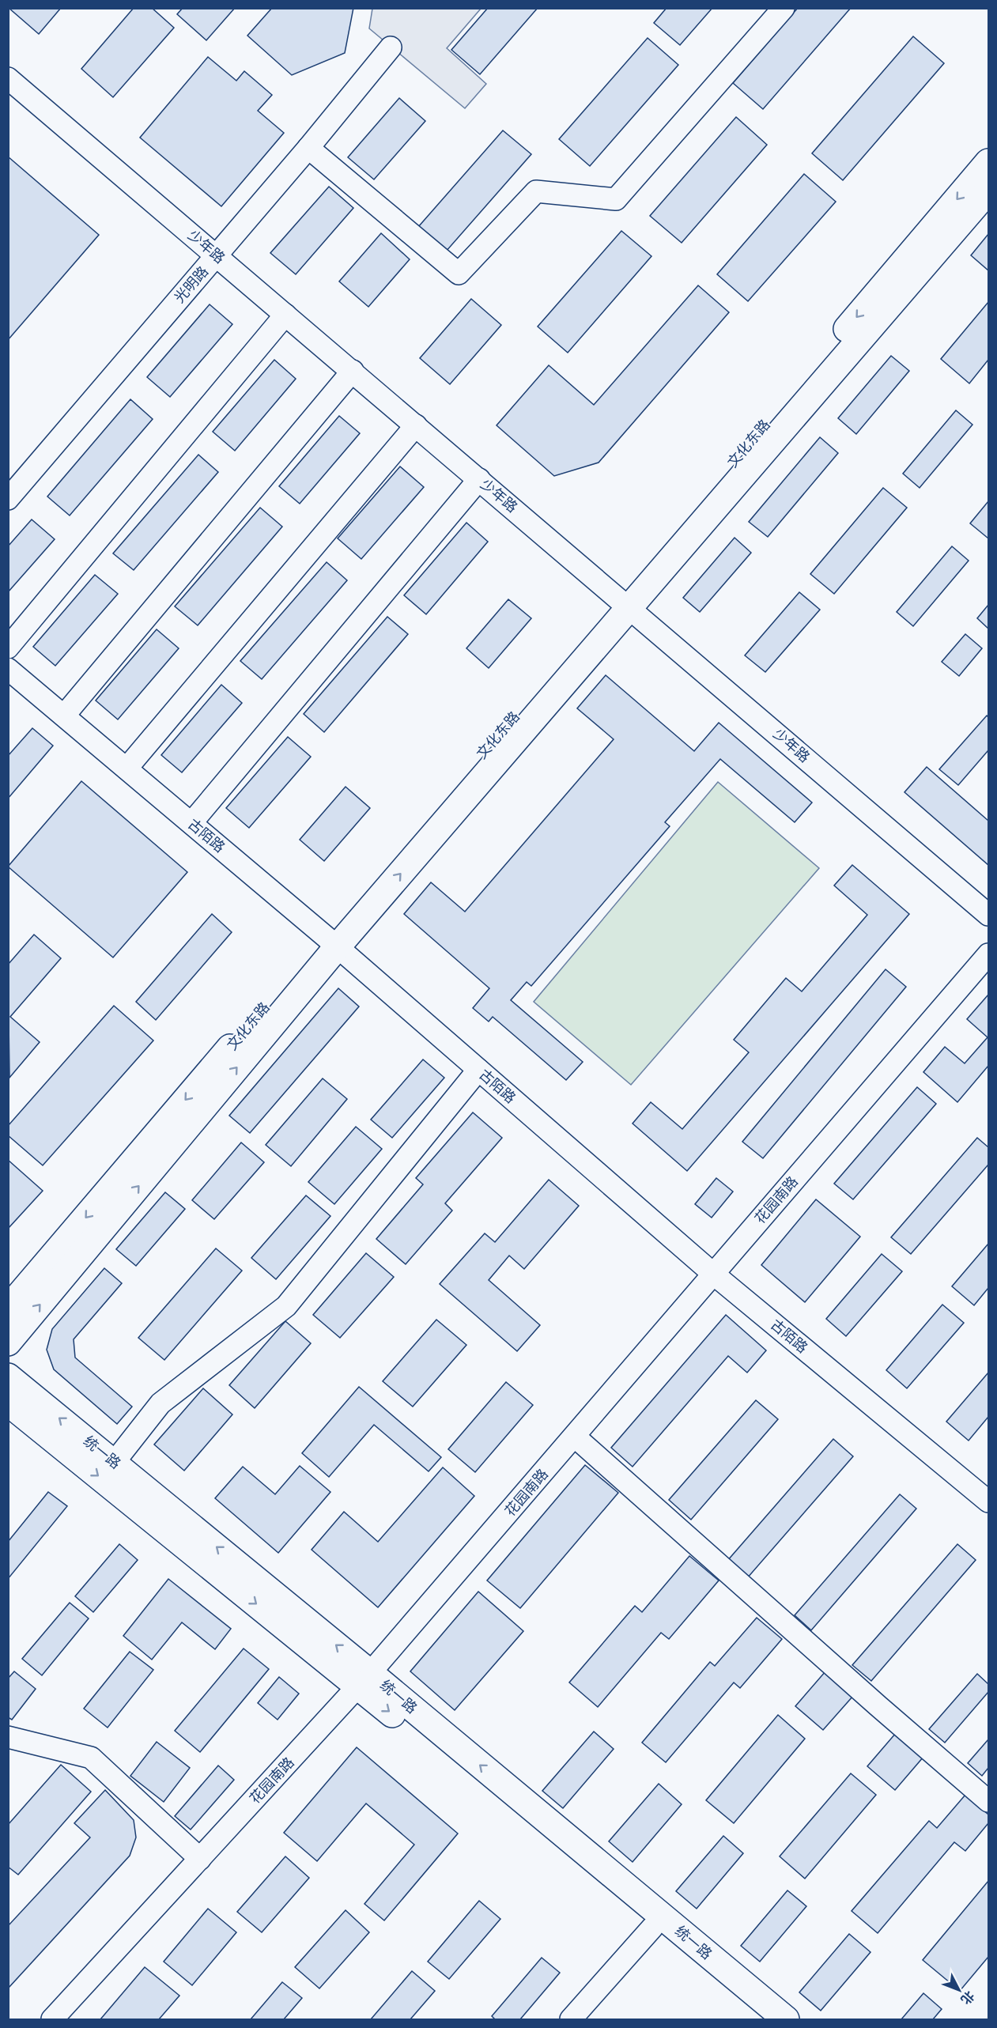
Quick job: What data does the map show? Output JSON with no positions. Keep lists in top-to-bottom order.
{
  "streets": {
    "main road": ["文化东路", "统一路"],
    "street": [
      "少年路",
      "光明路",
      "古陌路",
      "花园南路"
    ]
  },
  "crossings": [
    ["少年路", "光明路"],
    ["少年路", "文化东路"],
    ["文化东路", "古陌路"],
    ["古陌路", "花园南路"],
    ["花园南路", "统一路"]
  ],
  "north": "bottom right"
}
